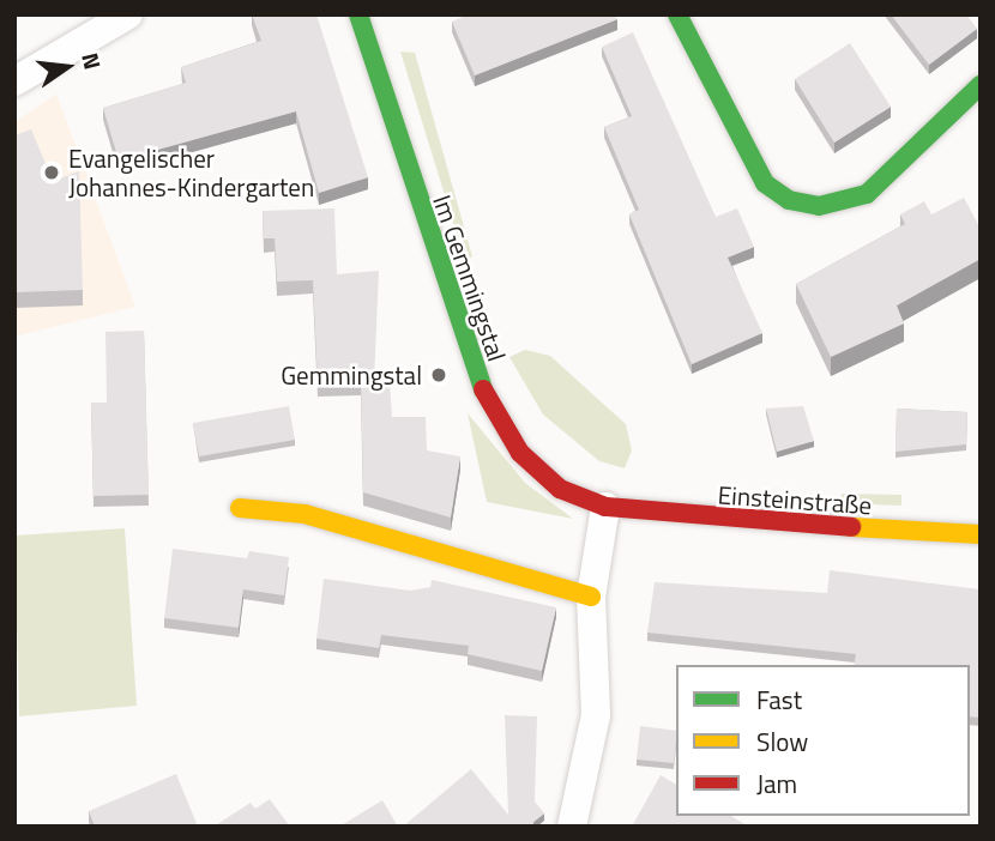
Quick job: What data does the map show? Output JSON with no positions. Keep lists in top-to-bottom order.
{
  "streets": {
    "street": ["Im Gemmingstal", "Einsteinstraße"]
  },
  "crossings": [
    ["Im Gemmingstal", "Einsteinstraße"]
  ],
  "places": ["Evangelischer Johannes-Kindergarten", "Gemmingstal"],
  "legend": ["Fast", "Slow", "Jam"],
  "north": "right"
}
